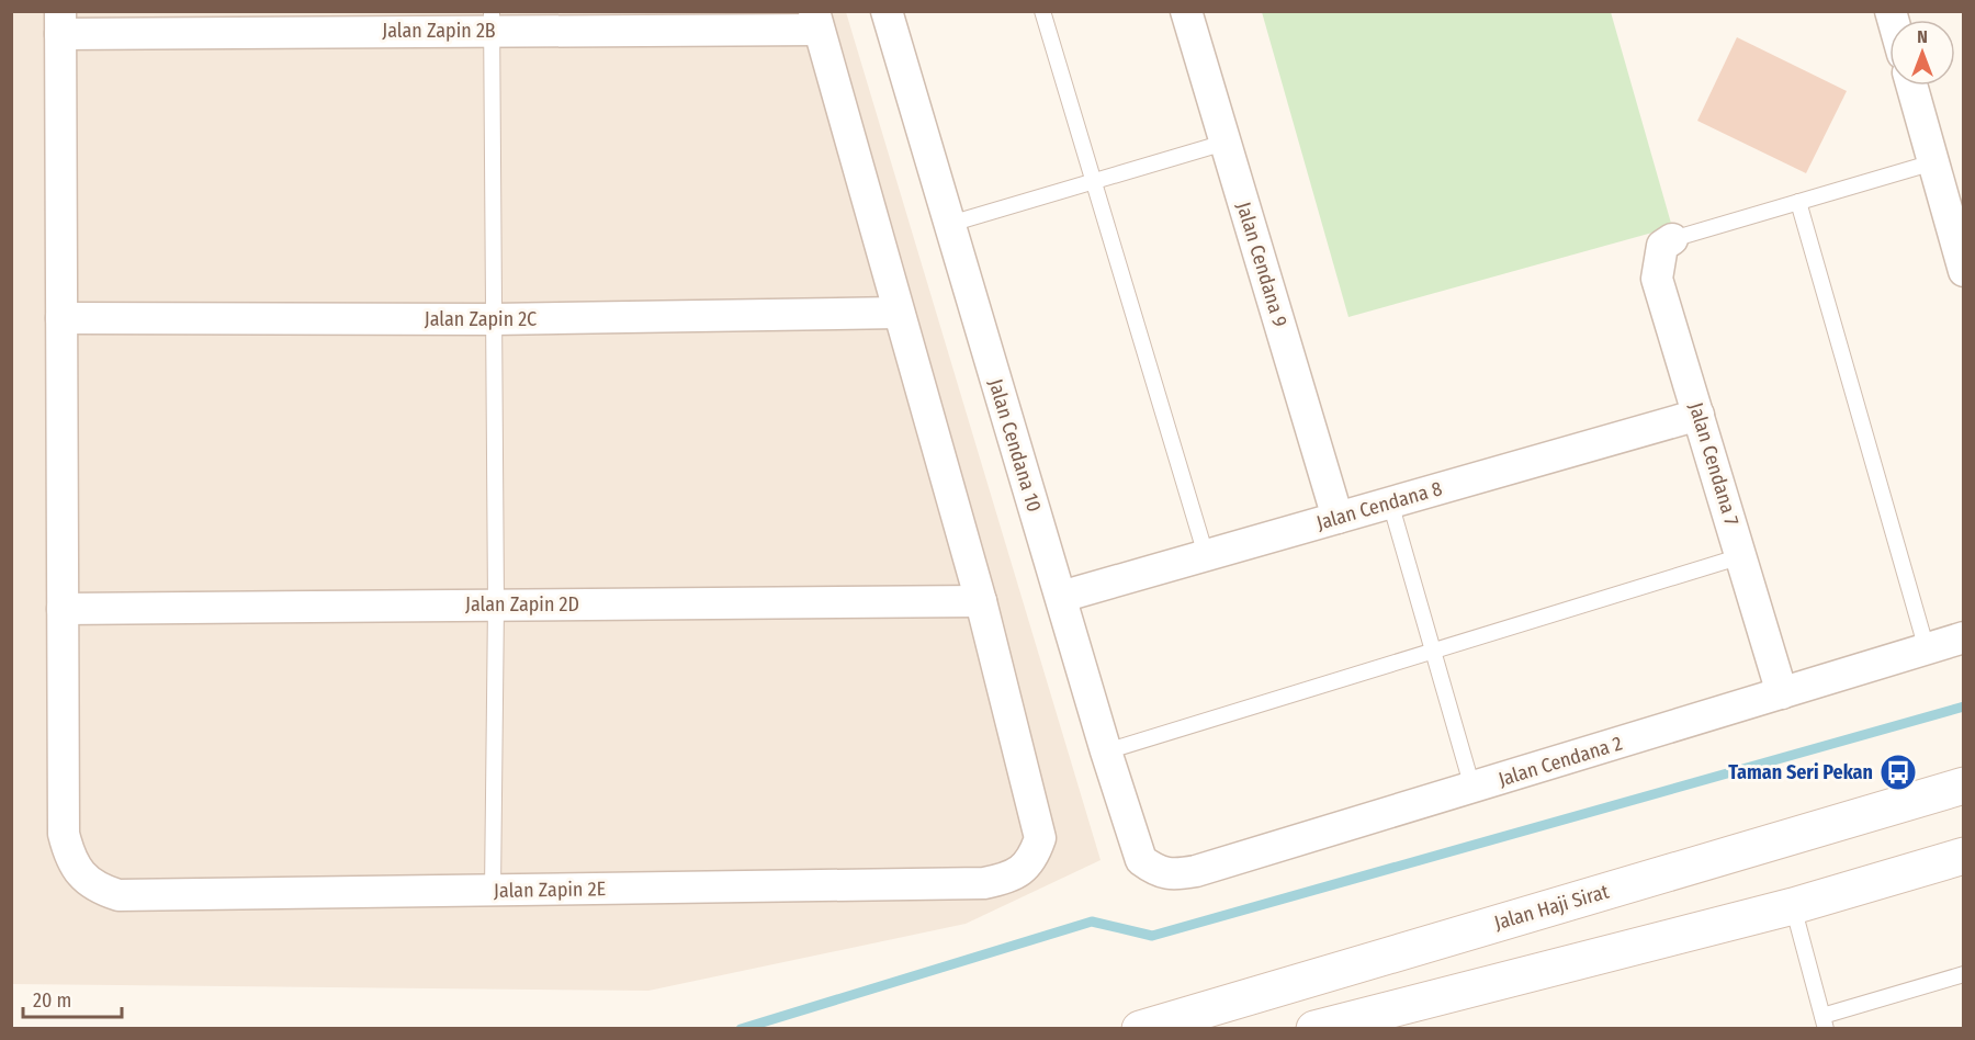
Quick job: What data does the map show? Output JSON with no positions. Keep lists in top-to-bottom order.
{
  "streets": {
    "main road": ["Jalan Haji Sirat"],
    "street": [
      "Jalan Zapin 2B",
      "Jalan Cendana 9",
      "Jalan Zapin 2C",
      "Jalan Cendana 10",
      "Jalan Cendana 7",
      "Jalan Cendana 8",
      "Jalan Zapin 2D",
      "Jalan Cendana 2",
      "Jalan Zapin 2E"
    ]
  },
  "crossings": [
    ["Jalan Cendana 9", "Jalan Cendana 8"],
    ["Jalan Cendana 10", "Jalan Cendana 8"],
    ["Jalan Cendana 10", "Jalan Cendana 2"],
    ["Jalan Cendana 7", "Jalan Cendana 8"],
    ["Jalan Cendana 7", "Jalan Cendana 2"],
    ["Jalan Zapin 2D", "Jalan Zapin 2E"]
  ],
  "places": {
    "bus stop": ["Taman Seri Pekan"]
  },
  "scale_bar": "20 m",
  "north": "top"
}
